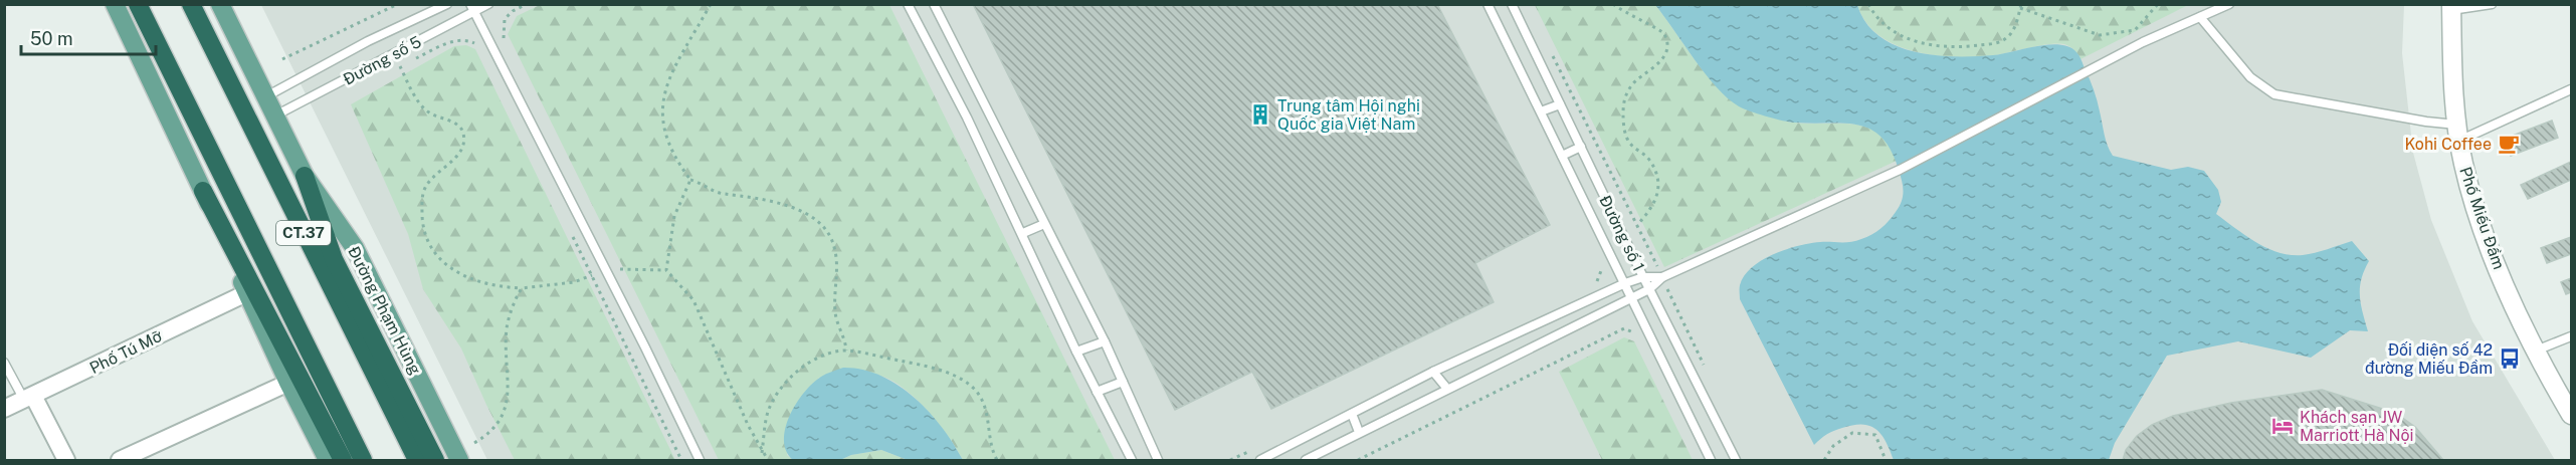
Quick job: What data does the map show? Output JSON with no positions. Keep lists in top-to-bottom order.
{
  "streets": {
    "highway": ["CT.37"],
    "main road": ["Đường Phạm Hùng"],
    "street": ["Phố Miếu Đầm", "Phố Tú Mỡ"],
    "lane": ["Đường số 5", "Đường số 1"]
  },
  "crossings": [
    ["Đường số 5", "Đường Phạm Hùng"]
  ],
  "places": {
    "building": ["Trung tâm Hội nghị Quốc gia Việt Nam"],
    "cafe": ["Kohi Coffee"],
    "bus stop": ["Đối diện số 42 đường Miếu Đầm"],
    "hotel": ["Khách sạn JW Marriott Hà Nội"]
  },
  "scale_bar": "50 m"
}
